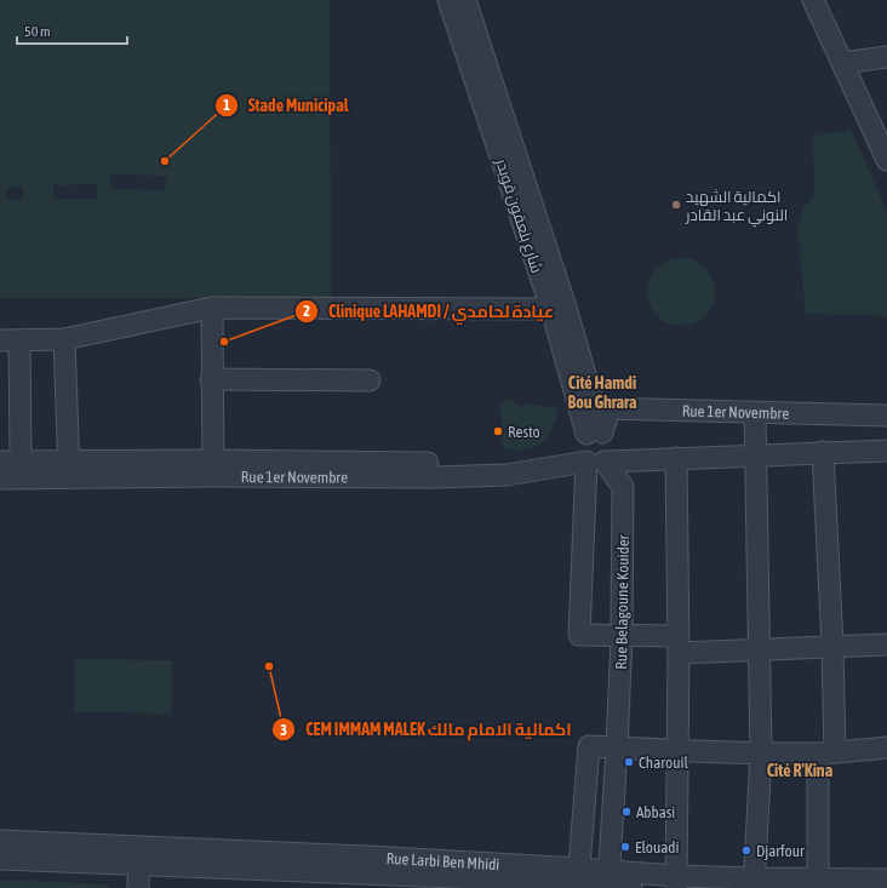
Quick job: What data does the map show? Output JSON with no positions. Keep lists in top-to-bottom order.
{
  "streets": {
    "street": [
      "شارع بلعقون قويدر",
      "Rue 1er Novembre",
      "Rue Belagoune Kouider",
      "Rue Larbi Ben Mhidi"
    ]
  },
  "crossings": [
    ["شارع بلعقون قويدر", "Rue 1er Novembre"],
    ["شارع بلعقون قويدر", "Rue Belagoune Kouider"],
    ["Rue 1er Novembre", "Rue Belagoune Kouider"],
    ["Rue Belagoune Kouider", "Rue Larbi Ben Mhidi"]
  ],
  "districts": ["Cité Hamdi Bou Ghrara", "Cité R'Kina"],
  "places": [
    "Stade Municipal",
    "اكمالية الشهيد النوني عبد القادر",
    "Clinique LAHAMDI / عيادة لحامدي",
    "Resto",
    "CEM IMMAM MALEK اكمالية الامام مالك",
    "Charouil",
    "Abbasi",
    "Elouadi",
    "Djarfour"
  ],
  "scale_bar": "50 m"
}
